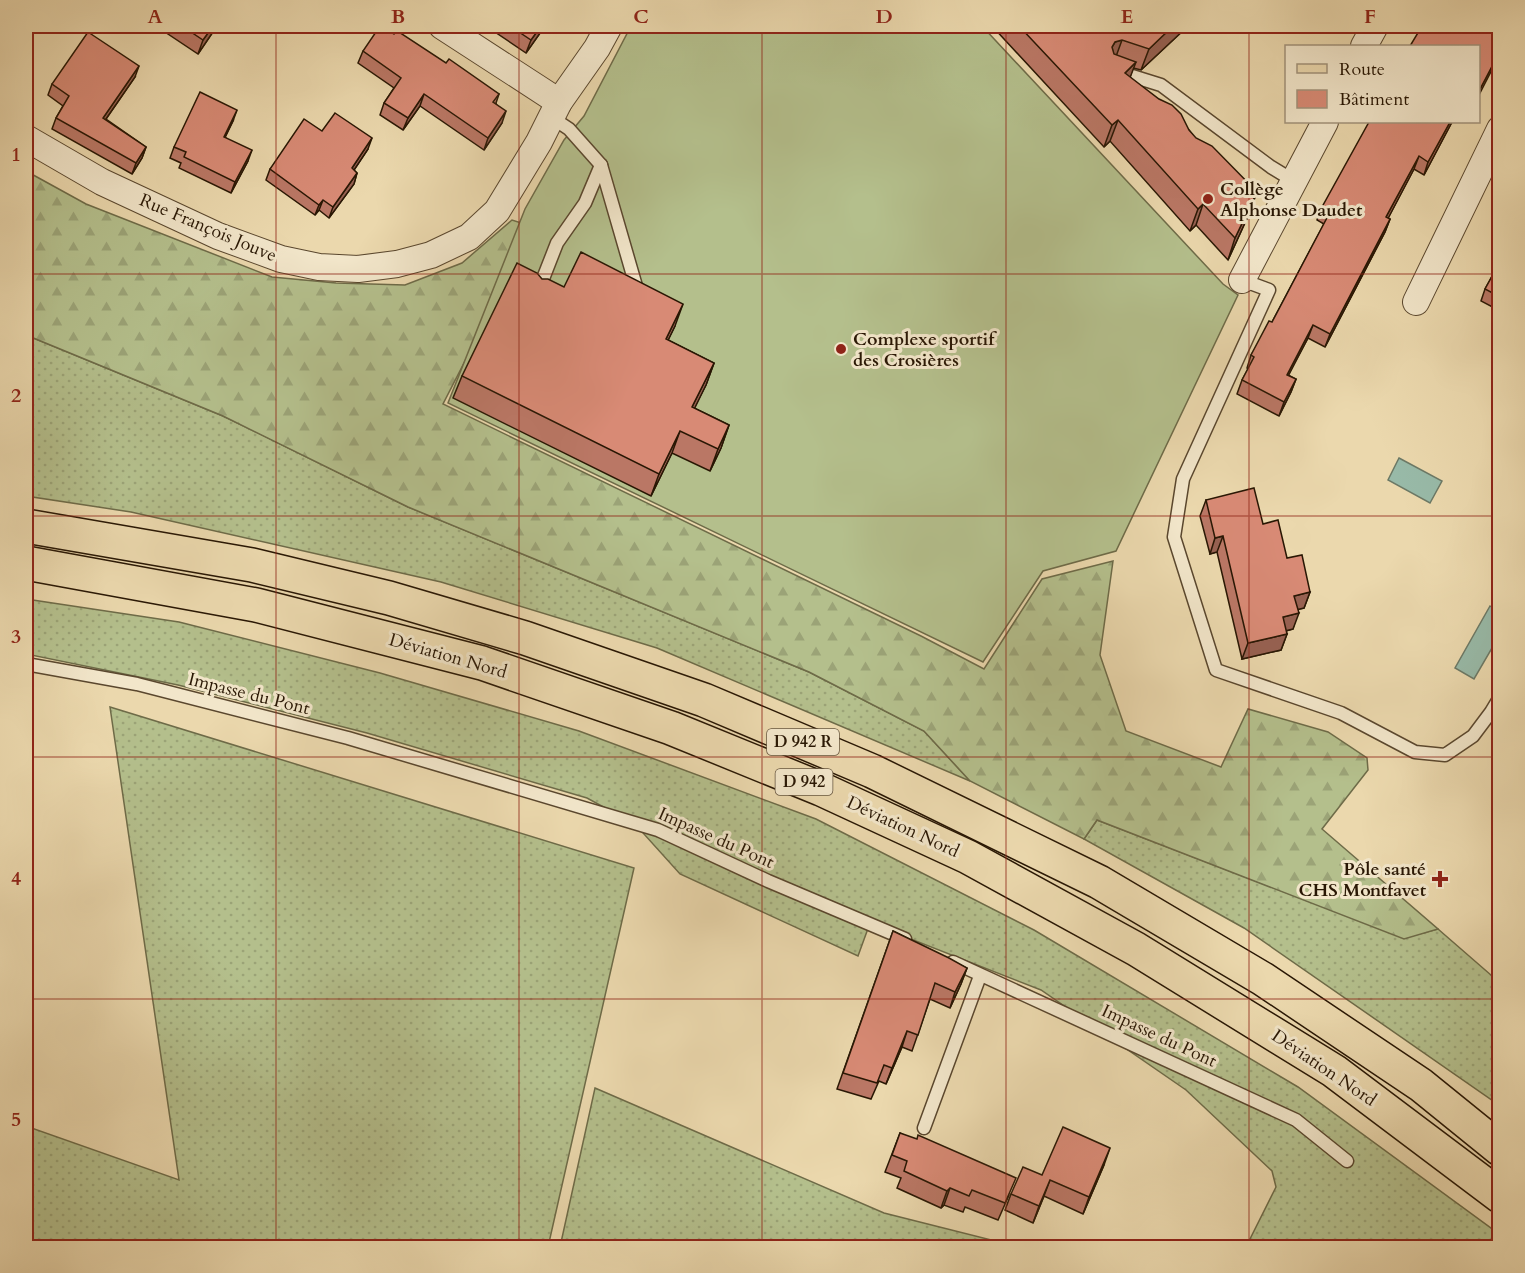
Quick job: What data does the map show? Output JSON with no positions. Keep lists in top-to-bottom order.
{
  "streets": {
    "main road": ["Déviation Nord", "D 942 R", "D 942"],
    "street": ["Rue François Jouve"],
    "lane": ["Impasse du Pont"]
  },
  "places": {
    "other": ["Collège Alphonse Daudet", "Complexe sportif des Crosières"],
    "health": ["Pôle santé CHS Montfavet"]
  },
  "legend": ["Route", "Bâtiment"],
  "grid": {
    "columns": [
      "A",
      "B",
      "C",
      "D",
      "E",
      "F"
    ],
    "rows": [
      "1",
      "2",
      "3",
      "4",
      "5"
    ]
  }
}
